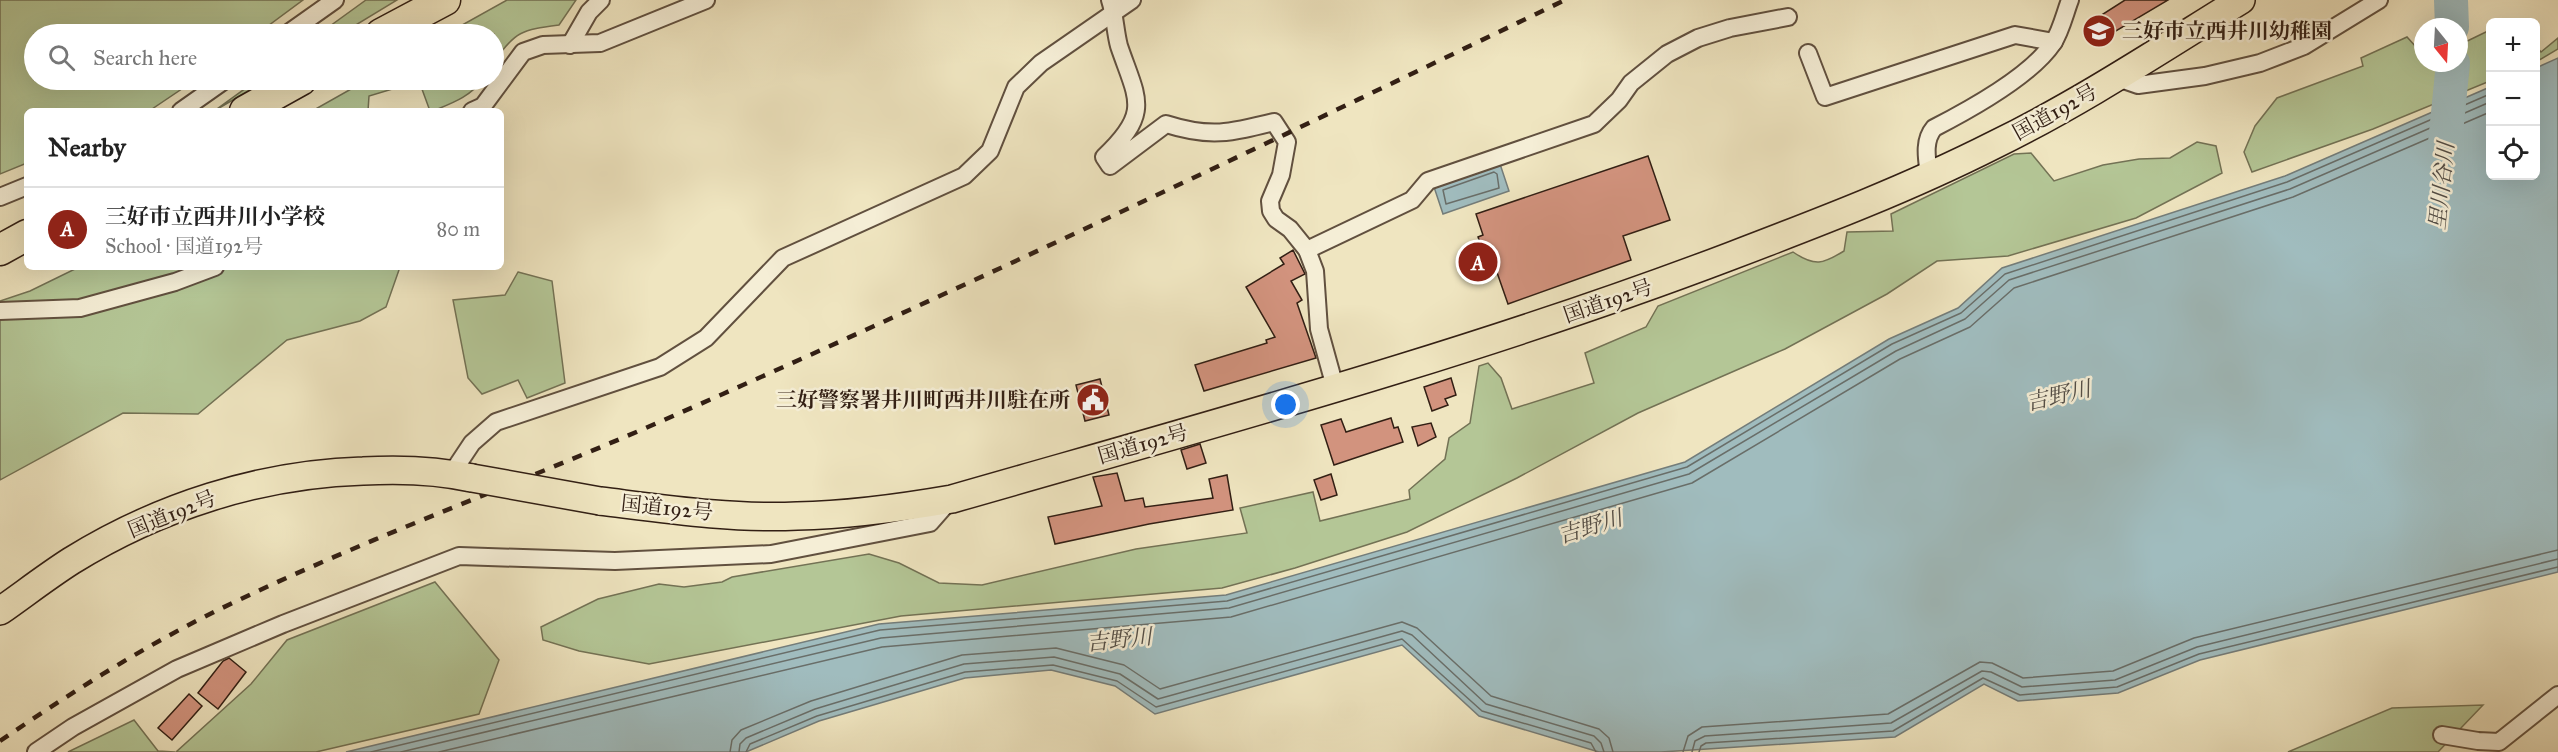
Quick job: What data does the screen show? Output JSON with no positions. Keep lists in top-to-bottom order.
{
  "streets": {
    "highway": ["国道192号"]
  },
  "water": ["里川谷川", "吉野川"],
  "places": {
    "school or university": ["三好市立西井川幼稚園"],
    "public building": ["三好警察署井川町西井川駐在所"]
  },
  "north": "bottom",
  "page": {
    "map_buttons": ["+", "−"],
    "search": "Search here",
    "heading": "Nearby",
    "list": [
      {
        "mark": "A",
        "name": "三好市立西井川小学校",
        "note": "School · 国道192号",
        "value": "80 m"
      }
    ],
    "pins": "A"
  }
}
